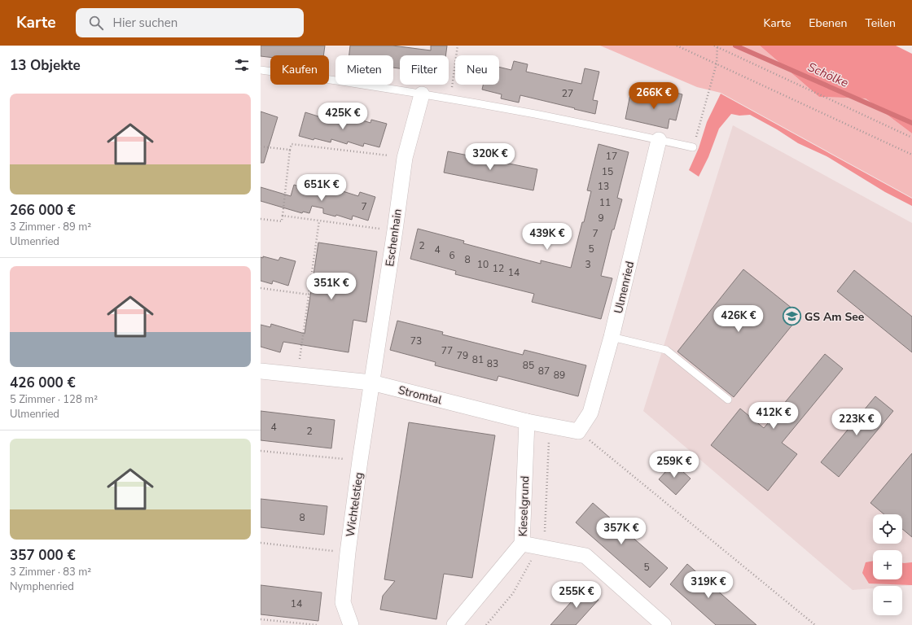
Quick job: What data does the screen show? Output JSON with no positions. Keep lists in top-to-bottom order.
{
  "streets": {
    "street": [
      "Eschenhain",
      "Ulmenried",
      "Stromtal",
      "Wichtelstieg",
      "Kieselgrund"
    ]
  },
  "crossings": [
    ["Eschenhain", "Stromtal"],
    ["Eschenhain", "Wichtelstieg"],
    ["Ulmenried", "Stromtal"],
    ["Stromtal", "Wichtelstieg"],
    ["Stromtal", "Kieselgrund"]
  ],
  "water": ["Schölke"],
  "places": {
    "school or university": ["GS Am See"]
  },
  "house_numbers": [
    "27",
    "17",
    "15",
    "13",
    "11",
    "7",
    "9",
    "7",
    "2",
    "5",
    "4",
    "6",
    "8",
    "10",
    "3",
    "12",
    "14",
    "73",
    "77",
    "79",
    "81",
    "83",
    "85",
    "87",
    "89",
    "4",
    "2",
    "8",
    "5",
    "14"
  ],
  "page": {
    "header": "Karte",
    "search": "Hier suchen",
    "nav": ["Karte", "Ebenen", "Teilen"],
    "heading": "13 Objekte",
    "chip": [
      "Kaufen",
      "Mieten",
      "Filter",
      "Neu"
    ],
    "price": [
      "266K €",
      "425K €",
      "320K €",
      "651K €",
      "439K €",
      "351K €",
      "426K €",
      "412K €",
      "223K €",
      "259K €",
      "357K €",
      "319K €",
      "255K €"
    ],
    "list": [
      {
        "name": "266 000 €",
        "note": "3 Zimmer · 89 m² · Ulmenried"
      },
      {
        "name": "426 000 €",
        "note": "5 Zimmer · 128 m² · Ulmenried"
      },
      {
        "name": "357 000 €",
        "note": "3 Zimmer · 83 m² · Nymphenried"
      }
    ],
    "map_buttons": ["+", "−"]
  }
}
